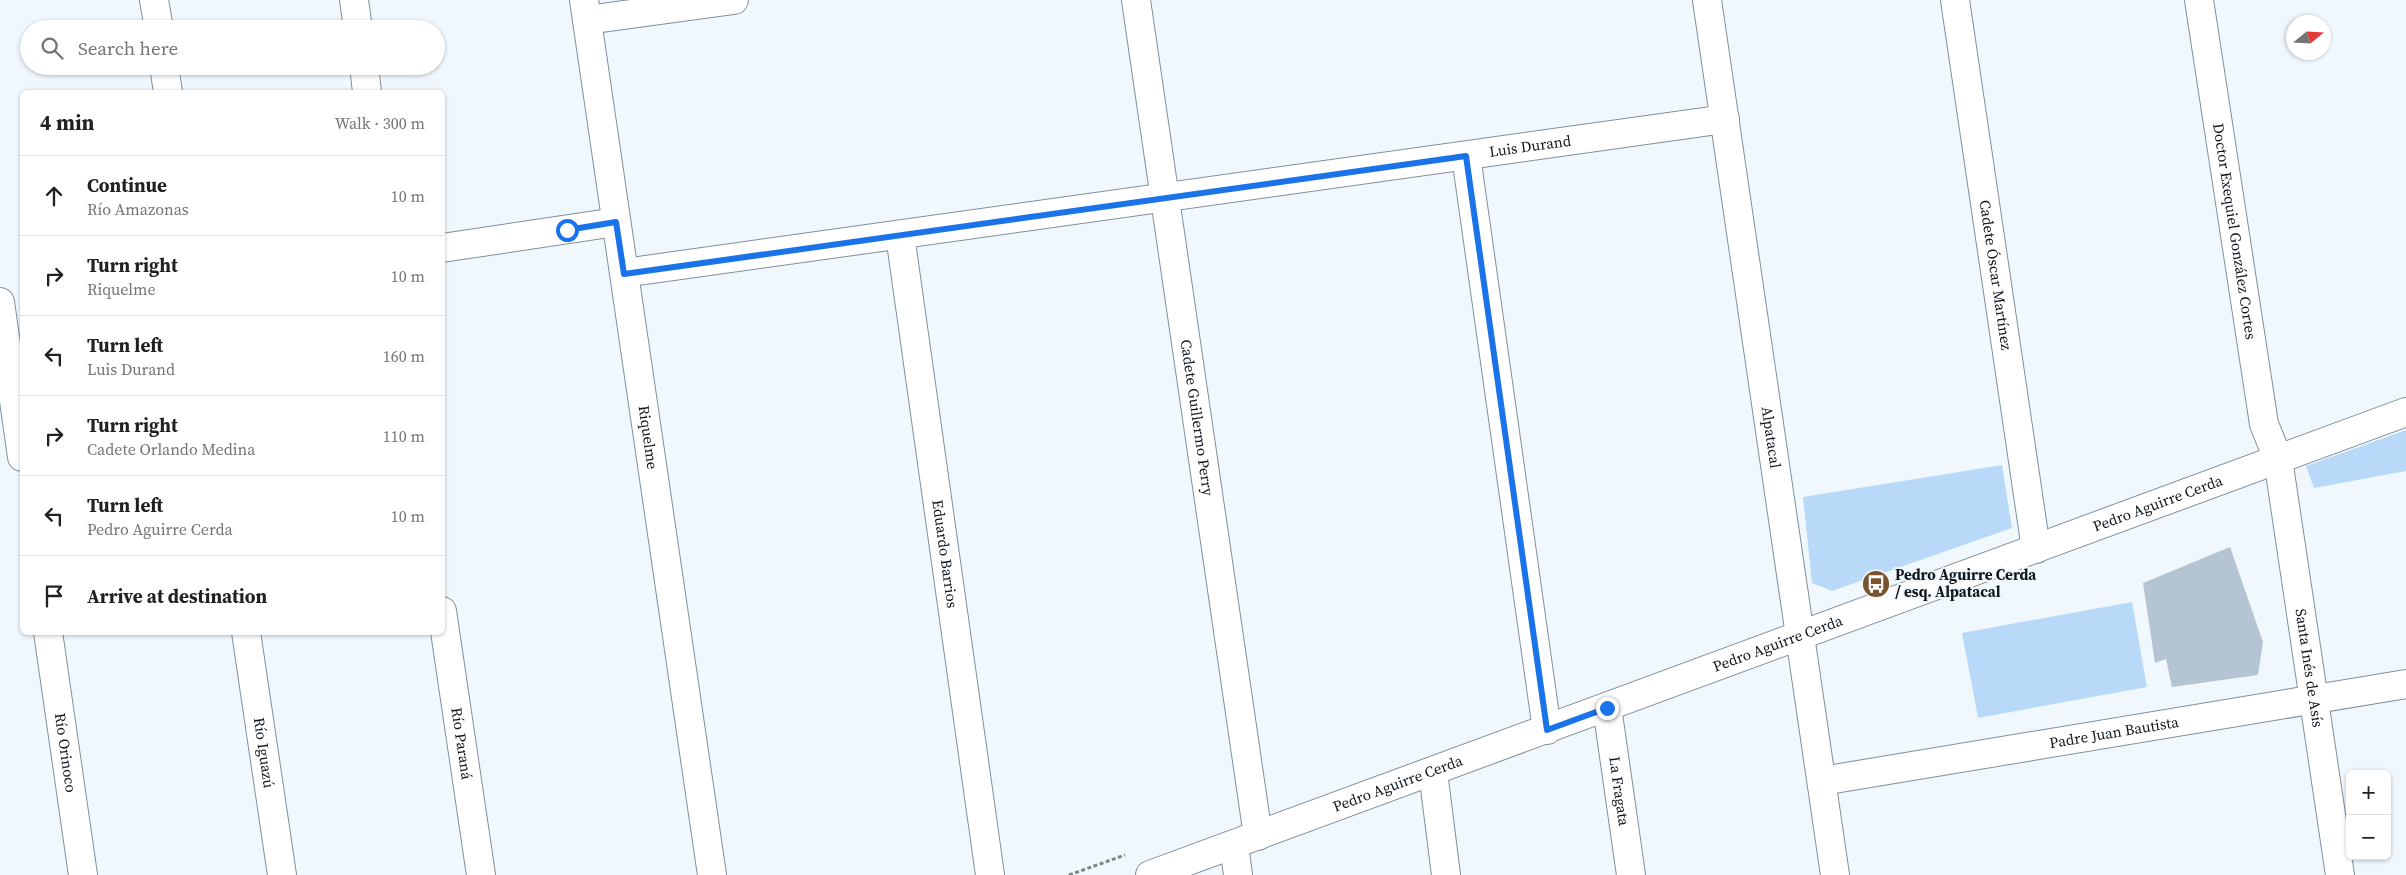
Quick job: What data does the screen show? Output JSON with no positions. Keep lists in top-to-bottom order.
{
  "streets": {
    "street": [
      "Luis Durand",
      "Doctor Exequiel González Cortes",
      "Cadete Óscar Martínez",
      "Cadete Guillermo Perry",
      "Alpatacal",
      "Riquelme",
      "Pedro Aguirre Cerda",
      "Eduardo Barrios",
      "Santa Inés de Asís",
      "Padre Juan Bautista",
      "Río Paraná",
      "Río Orinoco",
      "Río Iguazú",
      "La Fragata"
    ]
  },
  "crossings": [
    ["Luis Durand", "Cadete Guillermo Perry"],
    ["Luis Durand", "Alpatacal"],
    ["Luis Durand", "Riquelme"],
    ["Luis Durand", "Eduardo Barrios"],
    ["Doctor Exequiel González Cortes", "Pedro Aguirre Cerda"],
    ["Doctor Exequiel González Cortes", "Santa Inés de Asís"],
    ["Cadete Óscar Martínez", "Pedro Aguirre Cerda"],
    ["Cadete Guillermo Perry", "Pedro Aguirre Cerda"],
    ["Alpatacal", "Pedro Aguirre Cerda"],
    ["Alpatacal", "Padre Juan Bautista"],
    ["Pedro Aguirre Cerda", "Santa Inés de Asís"],
    ["Pedro Aguirre Cerda", "La Fragata"],
    ["Santa Inés de Asís", "Padre Juan Bautista"]
  ],
  "places": {
    "bus stop": ["Pedro Aguirre Cerda / esq. Alpatacal"]
  },
  "north": "right",
  "page": {
    "search": "Search here",
    "heading": ["4 min", "Walk · 300 m"],
    "list": [
      ["Continue", "Río Amazonas", "10 m"],
      ["Turn right", "Riquelme", "10 m"],
      ["Turn left", "Luis Durand", "160 m"],
      ["Turn right", "Cadete Orlando Medina", "110 m"],
      ["Turn left", "Pedro Aguirre Cerda", "10 m"],
      "Arrive at destination"
    ],
    "map_buttons": ["+", "−"]
  }
}
